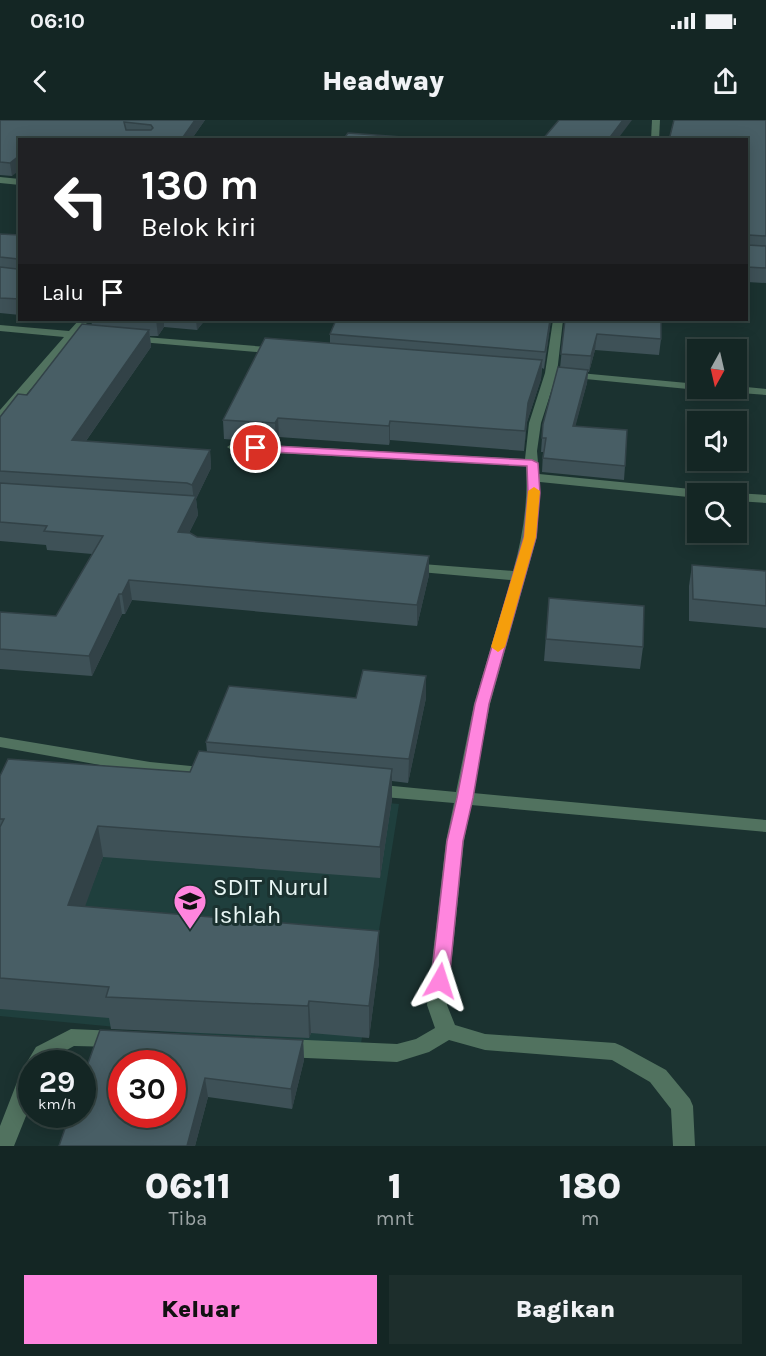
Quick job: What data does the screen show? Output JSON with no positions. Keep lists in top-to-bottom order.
{
  "places": {
    "school or university": ["SDIT Nurul Ishlah"]
  },
  "north": "bottom",
  "page": {
    "status": "06:10",
    "header": "Headway",
    "turn": ["130 m", "Belok kiri"],
    "then": "Lalu",
    "speed": "29 km/h",
    "limit": "30",
    "eta": [
      "06:11",
      "Tiba",
      "1",
      "mnt",
      "180",
      "m"
    ],
    "buttons": ["Keluar", "Bagikan"]
  }
}
